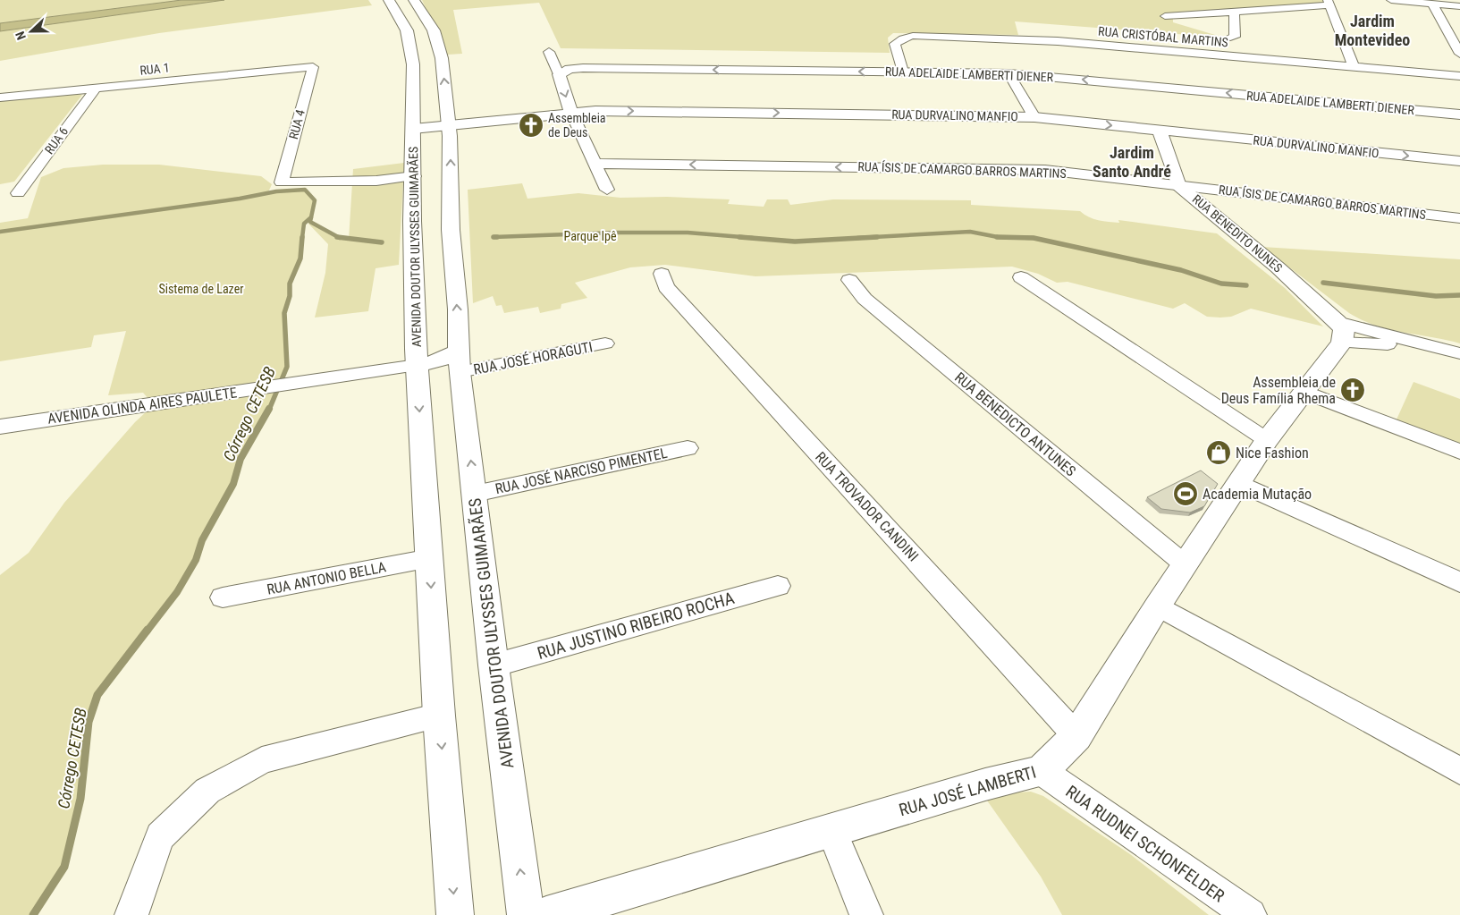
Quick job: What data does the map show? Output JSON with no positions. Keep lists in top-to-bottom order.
{
  "streets": {
    "street": [
      "RUA CRISTÓBAL MARTINS",
      "RUA 1",
      "RUA ADELAIDE LAMBERTI DIENER",
      "RUA DURVALINO MANFIO",
      "RUA 4",
      "RUA 6",
      "RUA ÍSIS DE CAMARGO BARROS MARTINS",
      "RUA BENEDITO NUNES",
      "AVENIDA DOUTOR ULYSSES GUIMARÃES",
      "RUA JOSÉ HORAGUTI",
      "AVENIDA OLINDA AIRES PAULETE",
      "RUA BENEDICTO ANTUNES",
      "RUA JOSÉ NARCISO PIMENTEL",
      "RUA TROVADOR CANDINI",
      "RUA ANTONIO BELLA",
      "RUA JUSTINO RIBEIRO ROCHA",
      "RUA JOSÉ LAMBERTI",
      "RUA RUDNEI SCHONFELDER"
    ]
  },
  "crossings": [
    ["RUA CRISTÓBAL MARTINS", "RUA ADELAIDE LAMBERTI DIENER"],
    ["RUA 1", "RUA 4"],
    ["RUA 1", "RUA 6"],
    ["RUA DURVALINO MANFIO", "RUA BENEDITO NUNES"],
    ["RUA DURVALINO MANFIO", "AVENIDA DOUTOR ULYSSES GUIMARÃES"],
    ["RUA 4", "AVENIDA DOUTOR ULYSSES GUIMARÃES"],
    ["RUA ÍSIS DE CAMARGO BARROS MARTINS", "RUA BENEDITO NUNES"],
    ["RUA BENEDITO NUNES", "RUA JOSÉ LAMBERTI"],
    ["AVENIDA DOUTOR ULYSSES GUIMARÃES", "RUA JOSÉ HORAGUTI"],
    ["AVENIDA DOUTOR ULYSSES GUIMARÃES", "AVENIDA OLINDA AIRES PAULETE"],
    ["AVENIDA DOUTOR ULYSSES GUIMARÃES", "RUA JOSÉ NARCISO PIMENTEL"],
    ["AVENIDA DOUTOR ULYSSES GUIMARÃES", "RUA ANTONIO BELLA"],
    ["AVENIDA DOUTOR ULYSSES GUIMARÃES", "RUA JUSTINO RIBEIRO ROCHA"],
    ["RUA BENEDICTO ANTUNES", "RUA JOSÉ LAMBERTI"],
    ["RUA TROVADOR CANDINI", "RUA JOSÉ LAMBERTI"],
    ["RUA JOSÉ LAMBERTI", "RUA RUDNEI SCHONFELDER"]
  ],
  "one_way": ["RUA ÍSIS DE CAMARGO BARROS MARTINS"],
  "districts": ["Jardim Montevideo", "Jardim Santo André"],
  "water": ["Córrego CETESB"],
  "parks": ["Parque Ipê", "Sistema de Lazer"],
  "places": {
    "church": ["Assembleia de Deus", "Assembleia de Deus Família Rhema"],
    "shop": ["Nice Fashion"],
    "sports": ["Academia Mutação"]
  },
  "north": "left"
}
